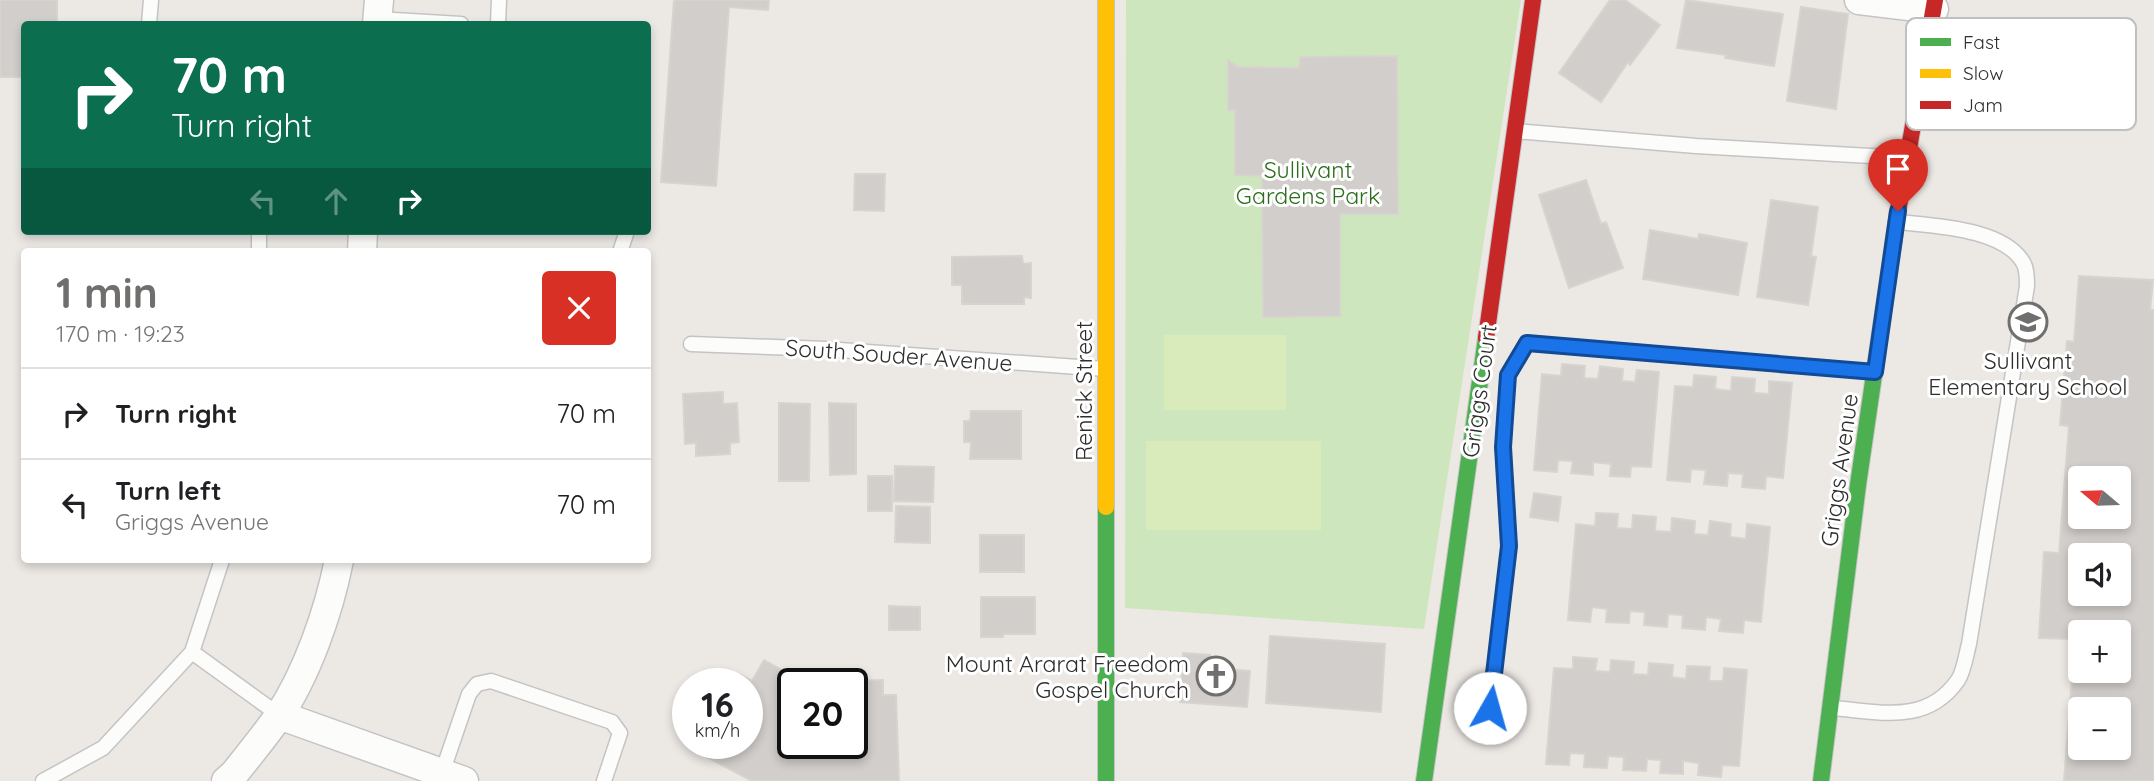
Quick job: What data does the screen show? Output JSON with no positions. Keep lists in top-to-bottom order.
{
  "streets": {
    "street": ["Renick Street", "Griggs Court", "Griggs Avenue"],
    "lane": ["South Souder Avenue"]
  },
  "crossings": [
    ["South Souder Avenue", "Renick Street"]
  ],
  "parks": ["Sullivant Gardens Park"],
  "places": {
    "school or university": ["Sullivant Elementary School"],
    "church": ["Mount Ararat Freedom Gospel Church"]
  },
  "legend": ["Fast", "Slow", "Jam"],
  "north": "left",
  "page": {
    "turn": ["70 m", "Turn right"],
    "heading": ["1 min", "170 m · 19:23"],
    "list": [
      {
        "name": "Turn right",
        "value": "70 m"
      },
      {
        "name": "Turn left",
        "note": "Griggs Avenue",
        "value": "70 m"
      }
    ],
    "map_buttons": ["+", "−"],
    "speed": "16 km/h",
    "limit": "20"
  }
}
